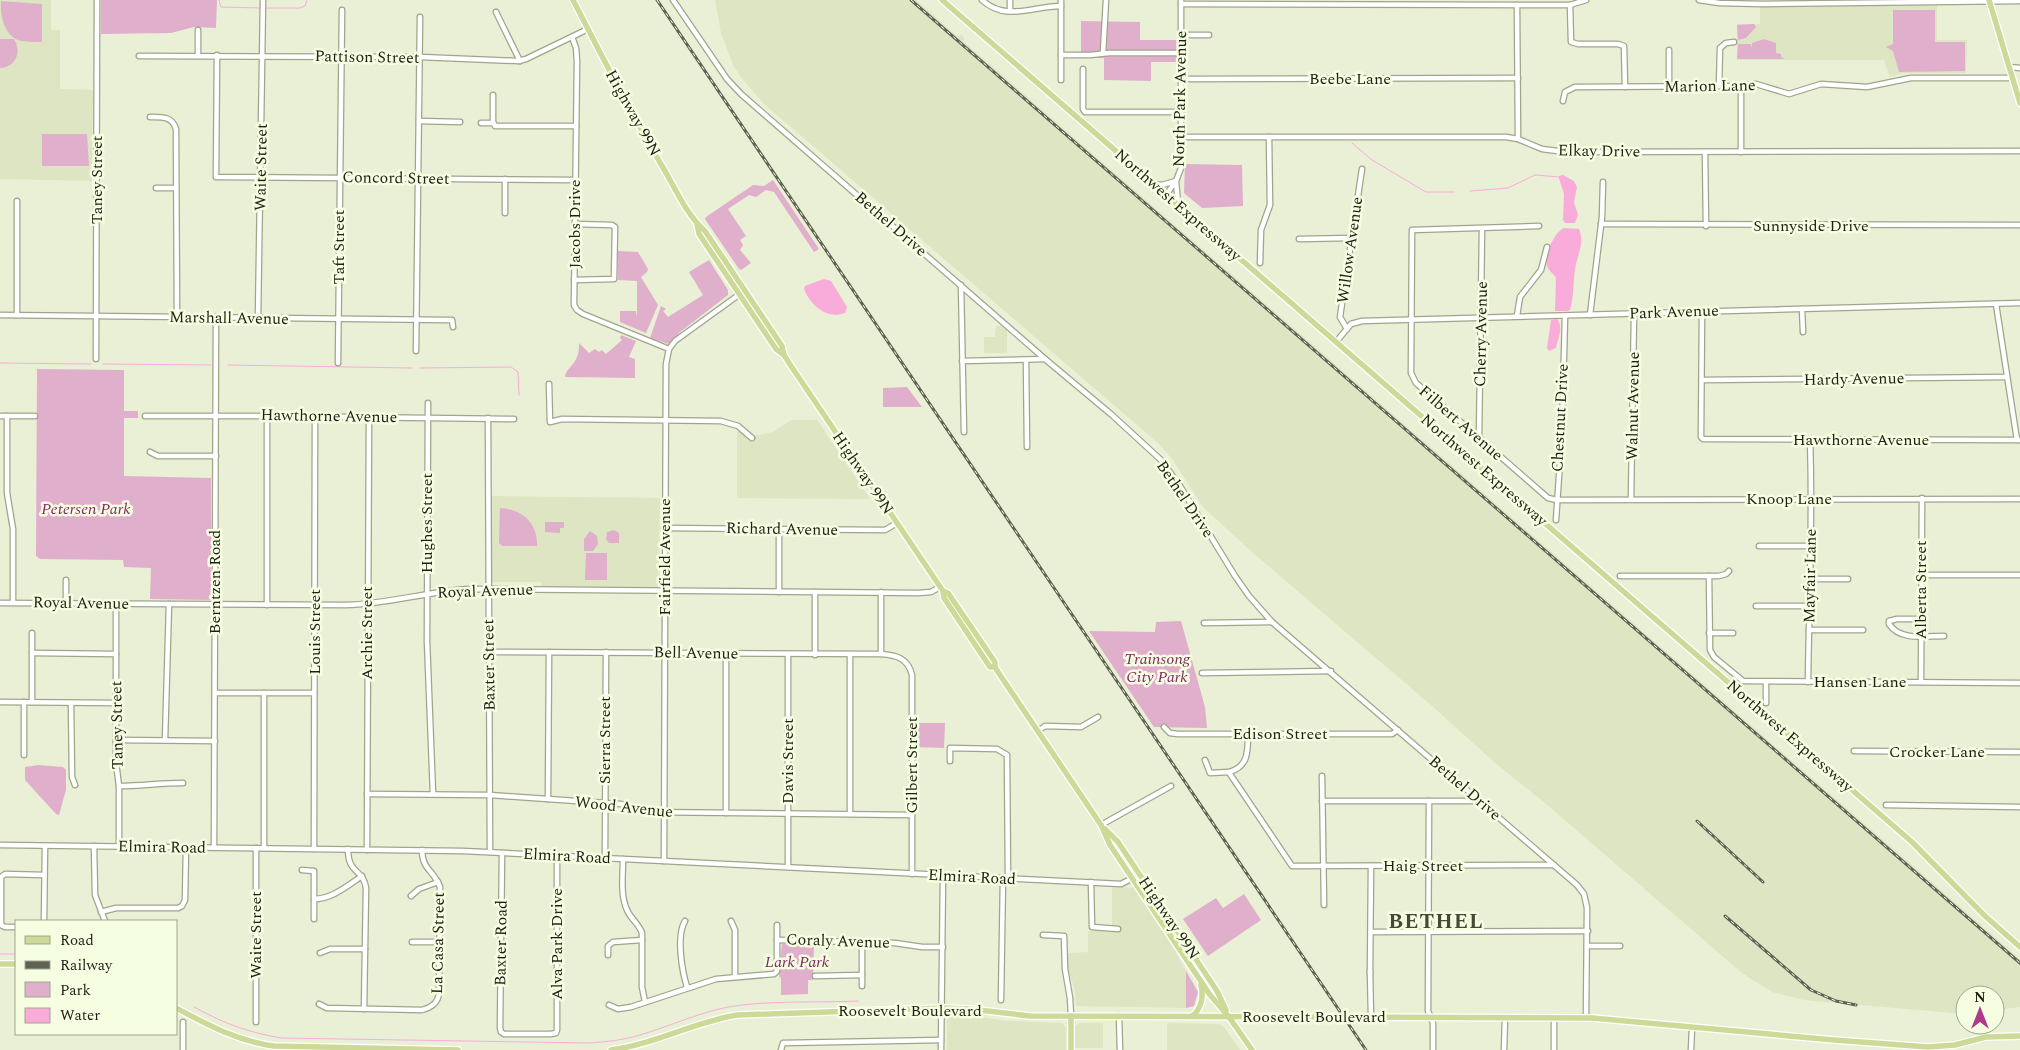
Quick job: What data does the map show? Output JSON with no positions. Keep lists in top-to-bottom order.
{
  "streets": {
    "main road": ["Highway 99N", "Northwest Expressway", "Roosevelt Boulevard"],
    "street": [
      "Pattison Street",
      "Beebe Lane",
      "Marion Lane",
      "North Park Avenue",
      "Elkay Drive",
      "Waite Street",
      "Concord Street",
      "Taney Street",
      "Jacobs Drive",
      "Bethel Drive",
      "Sunnyside Drive",
      "Taft Street",
      "Willow Avenue",
      "Park Avenue",
      "Marshall Avenue",
      "Cherry Avenue",
      "Hardy Avenue",
      "Walnut Avenue",
      "Hawthorne Avenue",
      "Chestnut Drive",
      "Filbert Avenue",
      "Knoop Lane",
      "Hughes Street",
      "Richard Avenue",
      "Fairfield Avenue",
      "Mayfair Lane",
      "Berntzen Road",
      "Alberta Street",
      "Royal Avenue",
      "Louis Street",
      "Archie Street",
      "Bell Avenue",
      "Baxter Street",
      "Hansen Lane",
      "Edison Street",
      "Sierra Street",
      "Crocker Lane",
      "Davis Street",
      "Gilbert Street",
      "Wood Avenue",
      "Elmira Road",
      "Haig Street",
      "Coraly Avenue",
      "La Casa Street",
      "Baxter Road",
      "Alva Park Drive"
    ]
  },
  "crossings": [
    ["Pattison Street", "Highway 99N"],
    ["Pattison Street", "Waite Street"],
    ["Pattison Street", "Concord Street"],
    ["Pattison Street", "Jacobs Drive"],
    ["Pattison Street", "Taft Street"],
    ["Beebe Lane", "North Park Avenue"],
    ["North Park Avenue", "Elkay Drive"],
    ["North Park Avenue", "Northwest Expressway"],
    ["Highway 99N", "Richard Avenue"],
    ["Highway 99N", "Royal Avenue"],
    ["Highway 99N", "Elmira Road"],
    ["Highway 99N", "Roosevelt Boulevard"],
    ["Waite Street", "Concord Street"],
    ["Waite Street", "Marshall Avenue"],
    ["Waite Street", "Elmira Road"],
    ["Concord Street", "Jacobs Drive"],
    ["Concord Street", "Taft Street"],
    ["Taney Street", "Marshall Avenue"],
    ["Taney Street", "Royal Avenue"],
    ["Taney Street", "Elmira Road"],
    ["Jacobs Drive", "Fairfield Avenue"],
    ["Bethel Drive", "Edison Street"],
    ["Bethel Drive", "Haig Street"],
    ["Bethel Drive", "Roosevelt Boulevard"],
    ["Taft Street", "Marshall Avenue"],
    ["Willow Avenue", "Park Avenue"],
    ["Park Avenue", "Cherry Avenue"],
    ["Park Avenue", "Walnut Avenue"],
    ["Park Avenue", "Chestnut Drive"],
    ["Park Avenue", "Filbert Avenue"],
    ["Marshall Avenue", "Berntzen Road"],
    ["Cherry Avenue", "Filbert Avenue"],
    ["Hardy Avenue", "Hawthorne Avenue"],
    ["Walnut Avenue", "Knoop Lane"],
    ["Hawthorne Avenue", "Hughes Street"],
    ["Hawthorne Avenue", "Mayfair Lane"],
    ["Hawthorne Avenue", "Berntzen Road"],
    ["Hawthorne Avenue", "Louis Street"],
    ["Hawthorne Avenue", "Archie Street"],
    ["Hawthorne Avenue", "Baxter Street"],
    ["Chestnut Drive", "Filbert Avenue"],
    ["Chestnut Drive", "Knoop Lane"],
    ["Filbert Avenue", "Knoop Lane"],
    ["Knoop Lane", "Mayfair Lane"],
    ["Knoop Lane", "Alberta Street"],
    ["Hughes Street", "Royal Avenue"],
    ["Hughes Street", "Wood Avenue"],
    ["Richard Avenue", "Fairfield Avenue"],
    ["Fairfield Avenue", "Royal Avenue"],
    ["Fairfield Avenue", "Bell Avenue"],
    ["Fairfield Avenue", "Wood Avenue"],
    ["Fairfield Avenue", "Elmira Road"],
    ["Mayfair Lane", "Hansen Lane"],
    ["Berntzen Road", "Royal Avenue"],
    ["Berntzen Road", "Elmira Road"],
    ["Alberta Street", "Hansen Lane"],
    ["Royal Avenue", "Louis Street"],
    ["Royal Avenue", "Archie Street"],
    ["Royal Avenue", "Baxter Street"],
    ["Louis Street", "Elmira Road"],
    ["Archie Street", "Wood Avenue"],
    ["Archie Street", "Elmira Road"],
    ["Bell Avenue", "Baxter Street"],
    ["Bell Avenue", "Sierra Street"],
    ["Bell Avenue", "Davis Street"],
    ["Bell Avenue", "Gilbert Street"],
    ["Baxter Street", "Wood Avenue"],
    ["Baxter Street", "Elmira Road"],
    ["Sierra Street", "Wood Avenue"],
    ["Sierra Street", "Elmira Road"],
    ["Davis Street", "Wood Avenue"],
    ["Davis Street", "Elmira Road"],
    ["Gilbert Street", "Wood Avenue"],
    ["Gilbert Street", "Elmira Road"],
    ["Elmira Road", "La Casa Street"],
    ["Elmira Road", "Baxter Road"],
    ["Elmira Road", "Alva Park Drive"],
    ["Baxter Road", "Alva Park Drive"]
  ],
  "districts": ["BETHEL"],
  "parks": ["Petersen Park", "Trainsong City Park", "Lark Park"],
  "legend": [
    "Road",
    "Railway",
    "Park",
    "Water"
  ],
  "north": "top"
}
